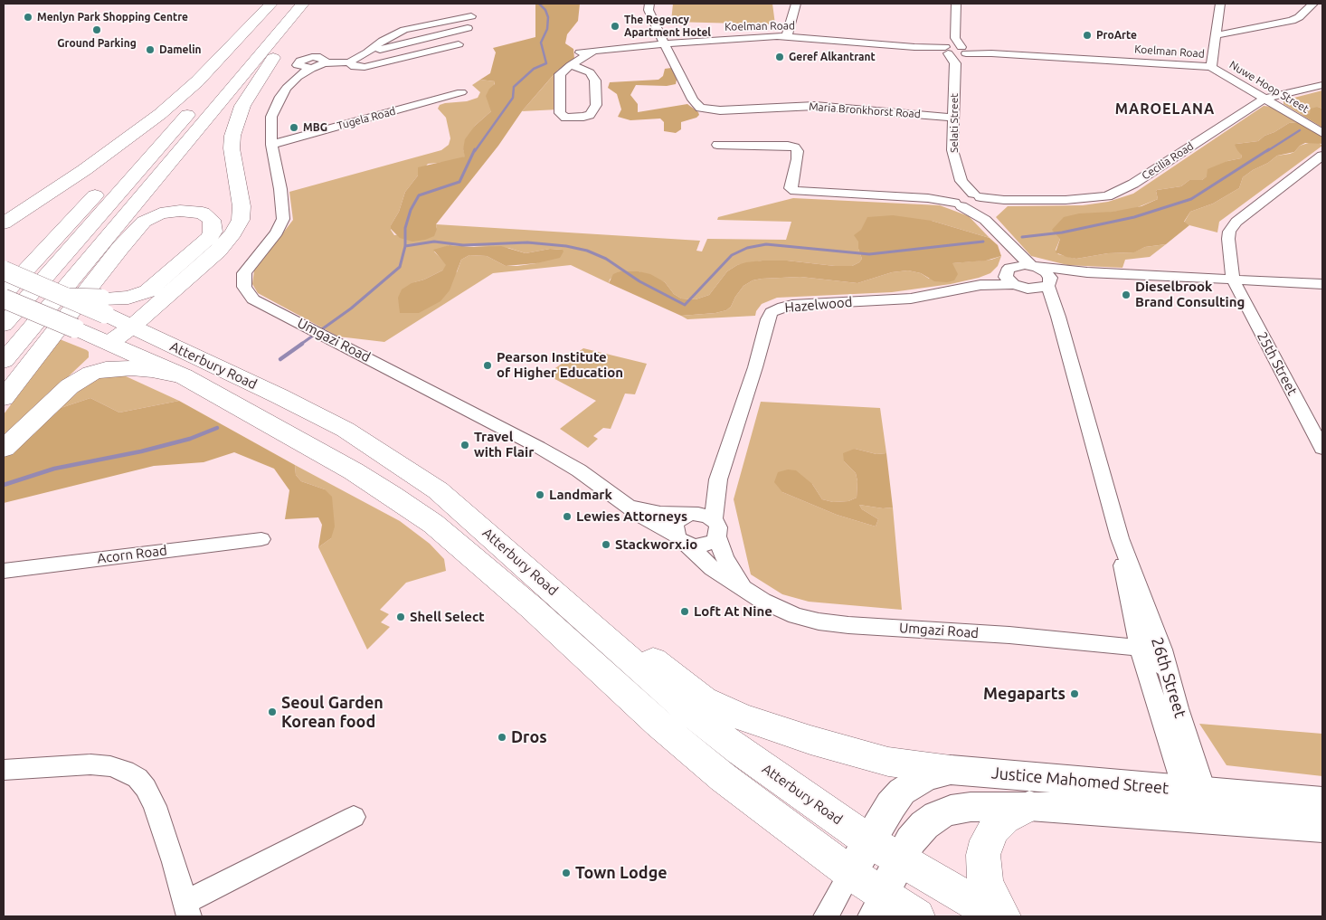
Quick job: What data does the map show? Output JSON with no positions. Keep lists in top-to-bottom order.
{
  "streets": {
    "main road": ["Atterbury Road", "Justice Mahomed Street"],
    "street": [
      "Koelman Road",
      "Nuwe Hoop Street",
      "Maria Bronkhorst Road",
      "Tugela Road",
      "Selati Street",
      "Cecilia Road",
      "Hazelwood",
      "Umgazi Road",
      "25th Street",
      "Acorn Road",
      "26th Street"
    ]
  },
  "crossings": [
    ["Koelman Road", "Nuwe Hoop Street"],
    ["Koelman Road", "Maria Bronkhorst Road"],
    ["Koelman Road", "Selati Street"],
    ["Nuwe Hoop Street", "Cecilia Road"],
    ["Maria Bronkhorst Road", "Selati Street"],
    ["Tugela Road", "Umgazi Road"],
    ["Selati Street", "Cecilia Road"],
    ["Selati Street", "26th Street"],
    ["Hazelwood", "26th Street"],
    ["Umgazi Road", "26th Street"],
    ["Atterbury Road", "Justice Mahomed Street"],
    ["26th Street", "Justice Mahomed Street"]
  ],
  "districts": ["MAROELANA"],
  "places": [
    "Menlyn Park Shopping Centre",
    "The Regency Apartment Hotel",
    "Ground Parking",
    "ProArte",
    "Damelin",
    "Geref Alkantrant",
    "MBG",
    "Dieselbrook Brand Consulting",
    "Pearson Institute of Higher Education",
    "Travel with Flair",
    "Landmark",
    "Lewies Attorneys",
    "Stackworx.io",
    "Loft At Nine",
    "Shell Select",
    "Megaparts",
    "Seoul Garden Korean food",
    "Dros",
    "Town Lodge"
  ]
}
